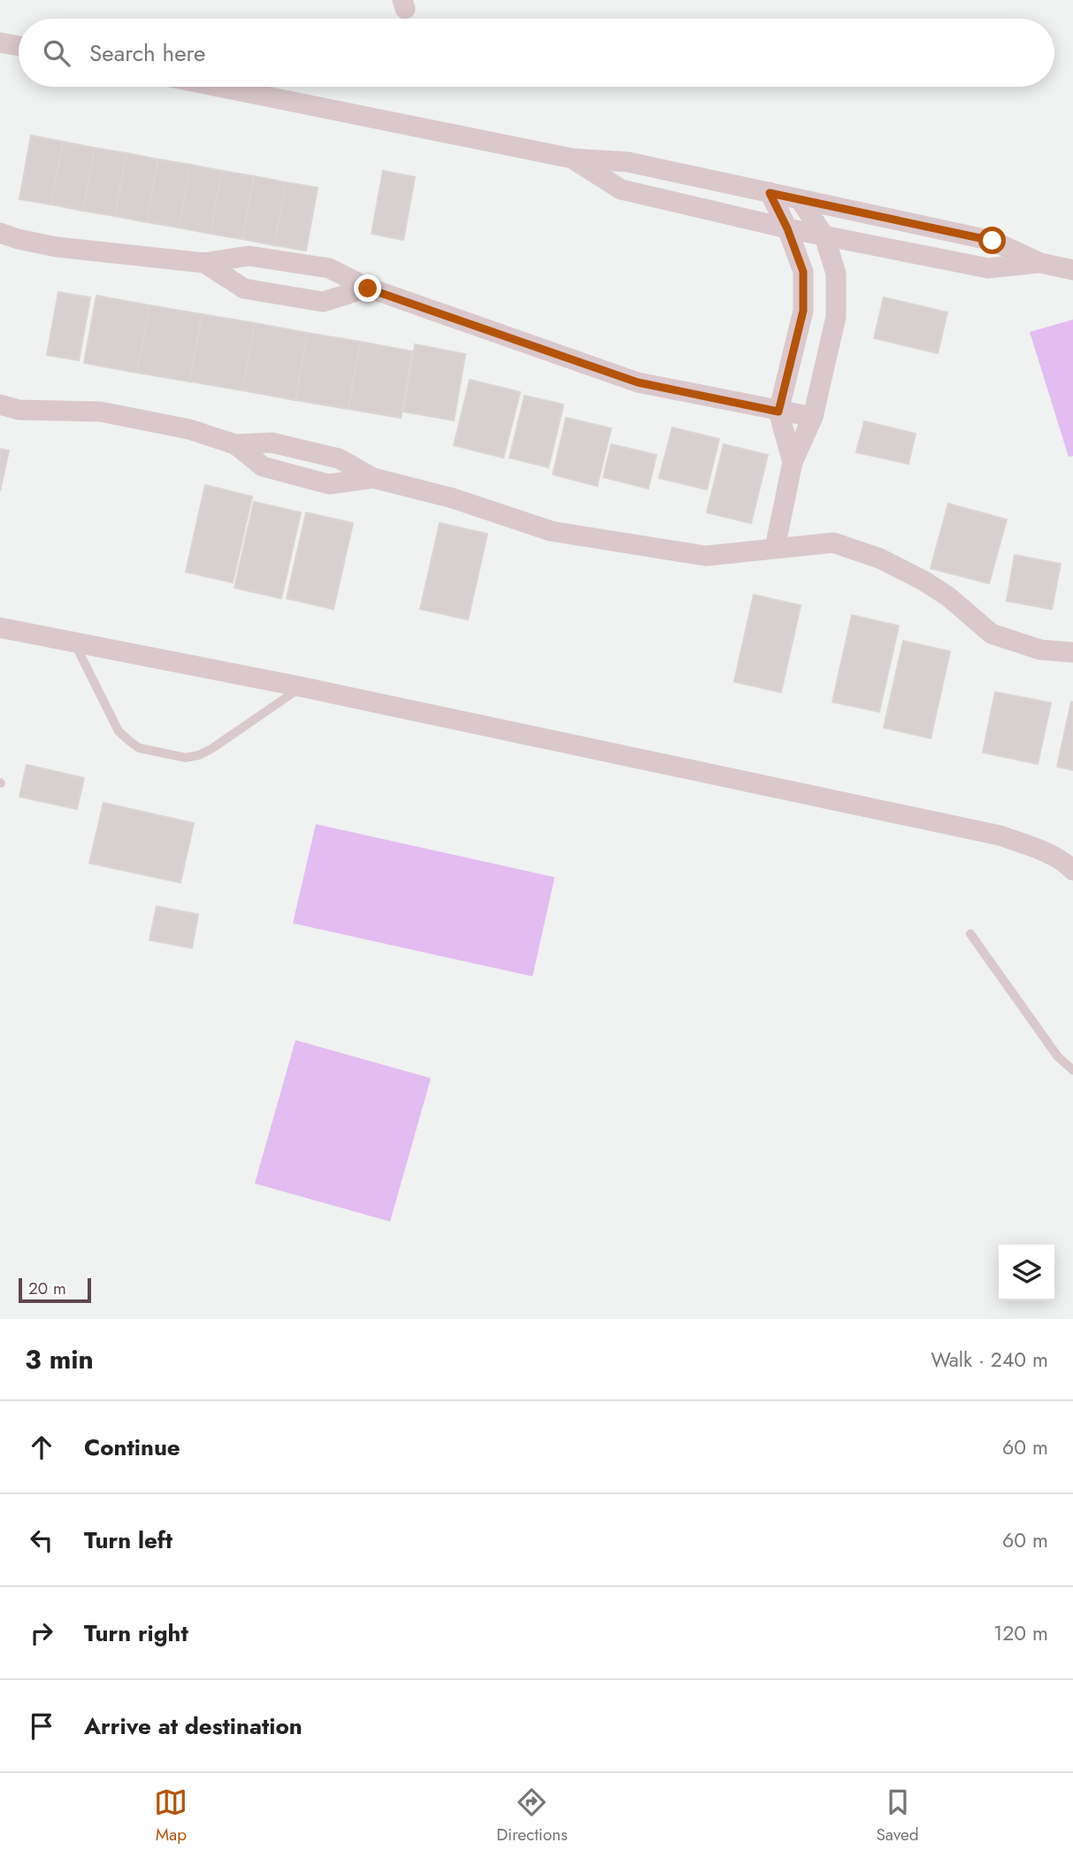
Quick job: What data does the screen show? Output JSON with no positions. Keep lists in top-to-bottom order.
{
  "scale_bar": "20 m",
  "page": {
    "search": "Search here",
    "scale": "20 m",
    "heading": ["3 min", "Walk · 240 m"],
    "list": [
      ["Continue", "60 m"],
      ["Turn left", "60 m"],
      ["Turn right", "120 m"],
      "Arrive at destination"
    ],
    "nav": ["Map", "Directions", "Saved"]
  }
}
